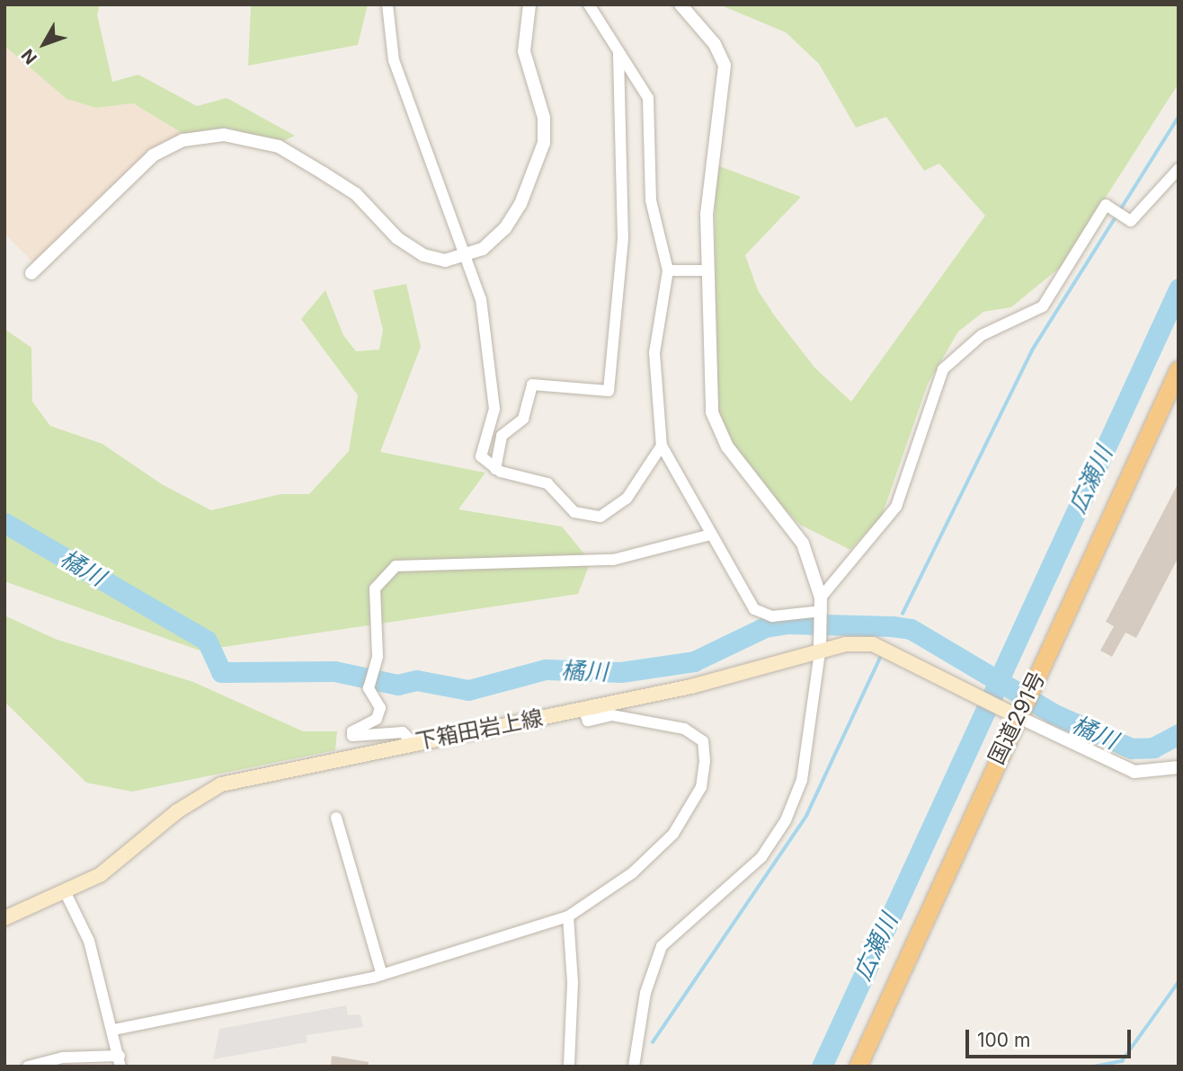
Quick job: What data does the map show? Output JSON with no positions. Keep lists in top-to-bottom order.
{
  "streets": {
    "highway": ["国道291号"],
    "main road": ["下箱田岩上線"]
  },
  "crossings": [
    ["国道291号", "下箱田岩上線"]
  ],
  "water": ["広瀬川", "橘川"],
  "scale_bar": "100 m",
  "north": "bottom left"
}
